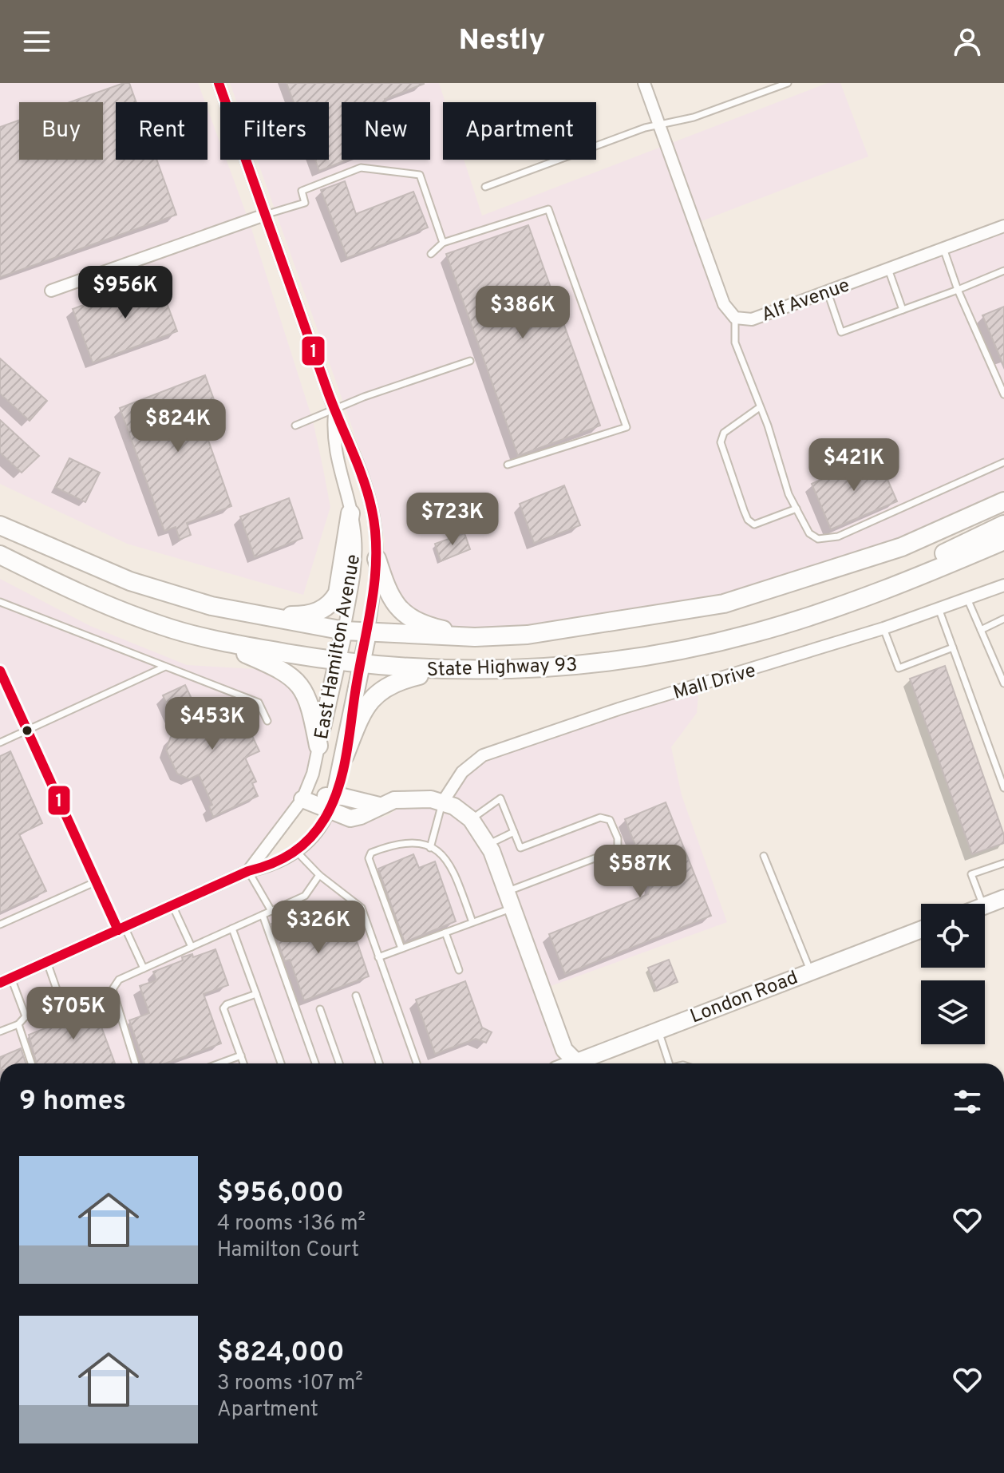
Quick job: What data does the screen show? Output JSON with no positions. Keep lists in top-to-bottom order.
{
  "streets": {
    "main road": ["State Highway 93"],
    "street": [
      "Alf Avenue",
      "East Hamilton Avenue",
      "Mall Drive",
      "London Road"
    ]
  },
  "crossings": [
    ["East Hamilton Avenue", "State Highway 93"]
  ],
  "lines": ["transit line 1"],
  "page": {
    "header": "Nestly",
    "chip": [
      "Buy",
      "Rent",
      "Filters",
      "New",
      "Apartment"
    ],
    "price": [
      "$956K",
      "$386K",
      "$824K",
      "$421K",
      "$723K",
      "$453K",
      "$587K",
      "$326K",
      "$705K"
    ],
    "heading": "9 homes",
    "list": [
      {
        "name": "$956,000",
        "note": "4 rooms · 136 m² · Hamilton Court"
      },
      {
        "name": "$824,000",
        "note": "3 rooms · 107 m² · Apartment"
      }
    ]
  }
}
